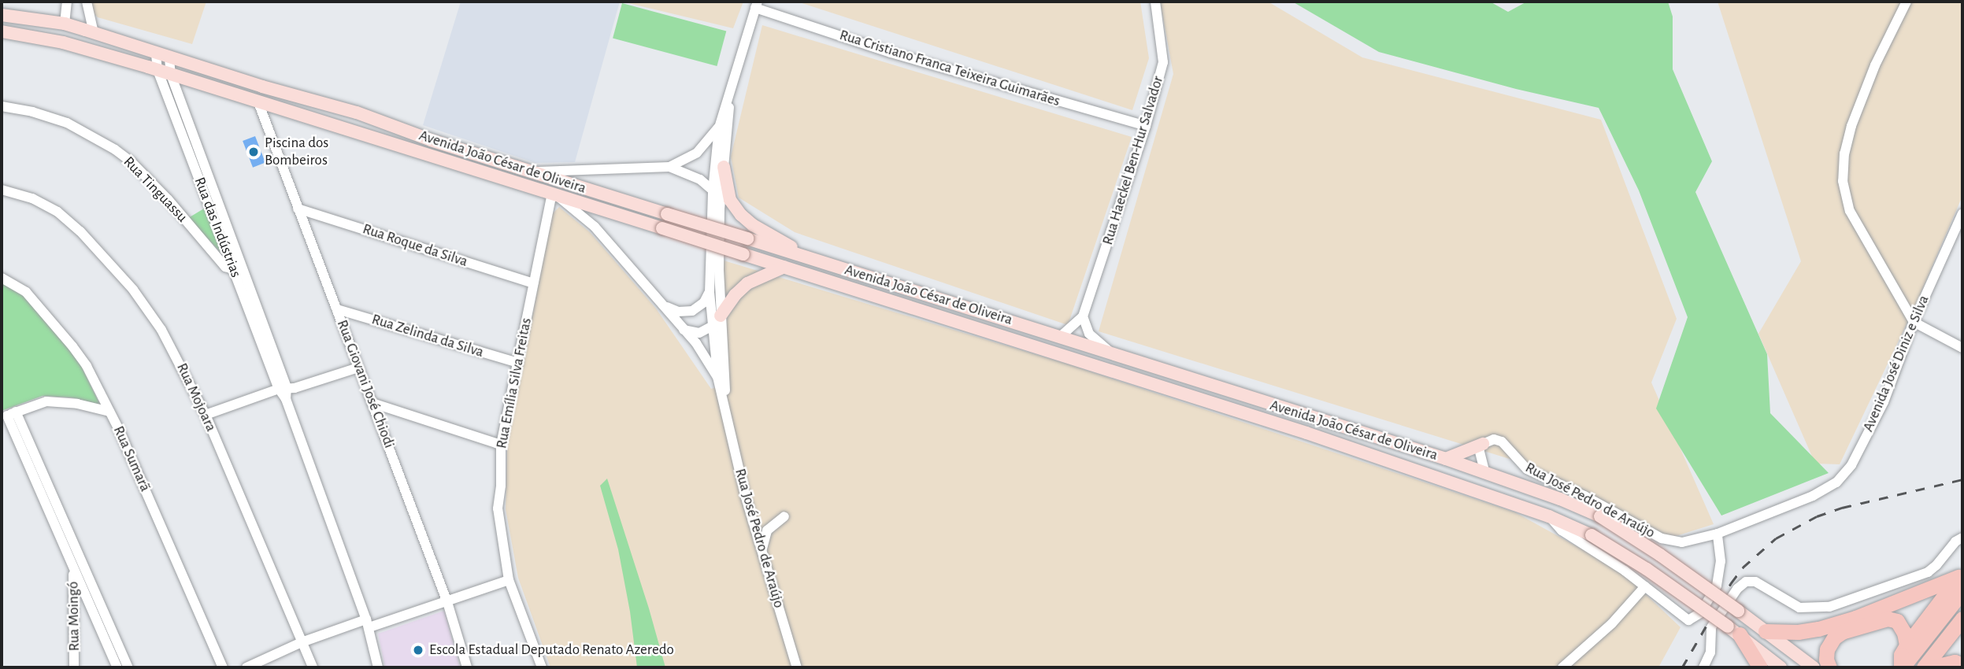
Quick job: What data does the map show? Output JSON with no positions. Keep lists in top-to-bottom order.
{
  "streets": {
    "main road": ["Avenida João César de Oliveira"],
    "street": [
      "Rua Cristiano Franca Teixeira Guimarães",
      "Rua Haeckel Ben-Hur Salvador",
      "Rua Tinguassu",
      "Rua das Indústrias",
      "Rua Roque da Silva",
      "Rua Zelinda da Silva",
      "Avenida José Diniz e Silva",
      "Rua Emília Silva Freitas",
      "Rua Giovani José Chiodi",
      "Rua Mojoara",
      "Rua Sumarã",
      "Rua José Pedro de Araújo",
      "Rua Moingó"
    ]
  },
  "crossings": [
    ["Rua Cristiano Franca Teixeira Guimarães", "Rua Haeckel Ben-Hur Salvador"],
    ["Avenida João César de Oliveira", "Rua das Indústrias"],
    ["Avenida João César de Oliveira", "Rua Emília Silva Freitas"],
    ["Avenida João César de Oliveira", "Rua Giovani José Chiodi"],
    ["Avenida João César de Oliveira", "Rua José Pedro de Araújo"],
    ["Rua Tinguassu", "Rua das Indústrias"],
    ["Rua Roque da Silva", "Rua Emília Silva Freitas"],
    ["Rua Roque da Silva", "Rua Giovani José Chiodi"],
    ["Rua Zelinda da Silva", "Rua Emília Silva Freitas"],
    ["Rua Zelinda da Silva", "Rua Giovani José Chiodi"],
    ["Avenida José Diniz e Silva", "Rua José Pedro de Araújo"],
    ["Rua Emília Silva Freitas", "Rua José Pedro de Araújo"]
  ],
  "places": ["Piscina dos Bombeiros", "Escola Estadual Deputado Renato Azeredo"]
}
